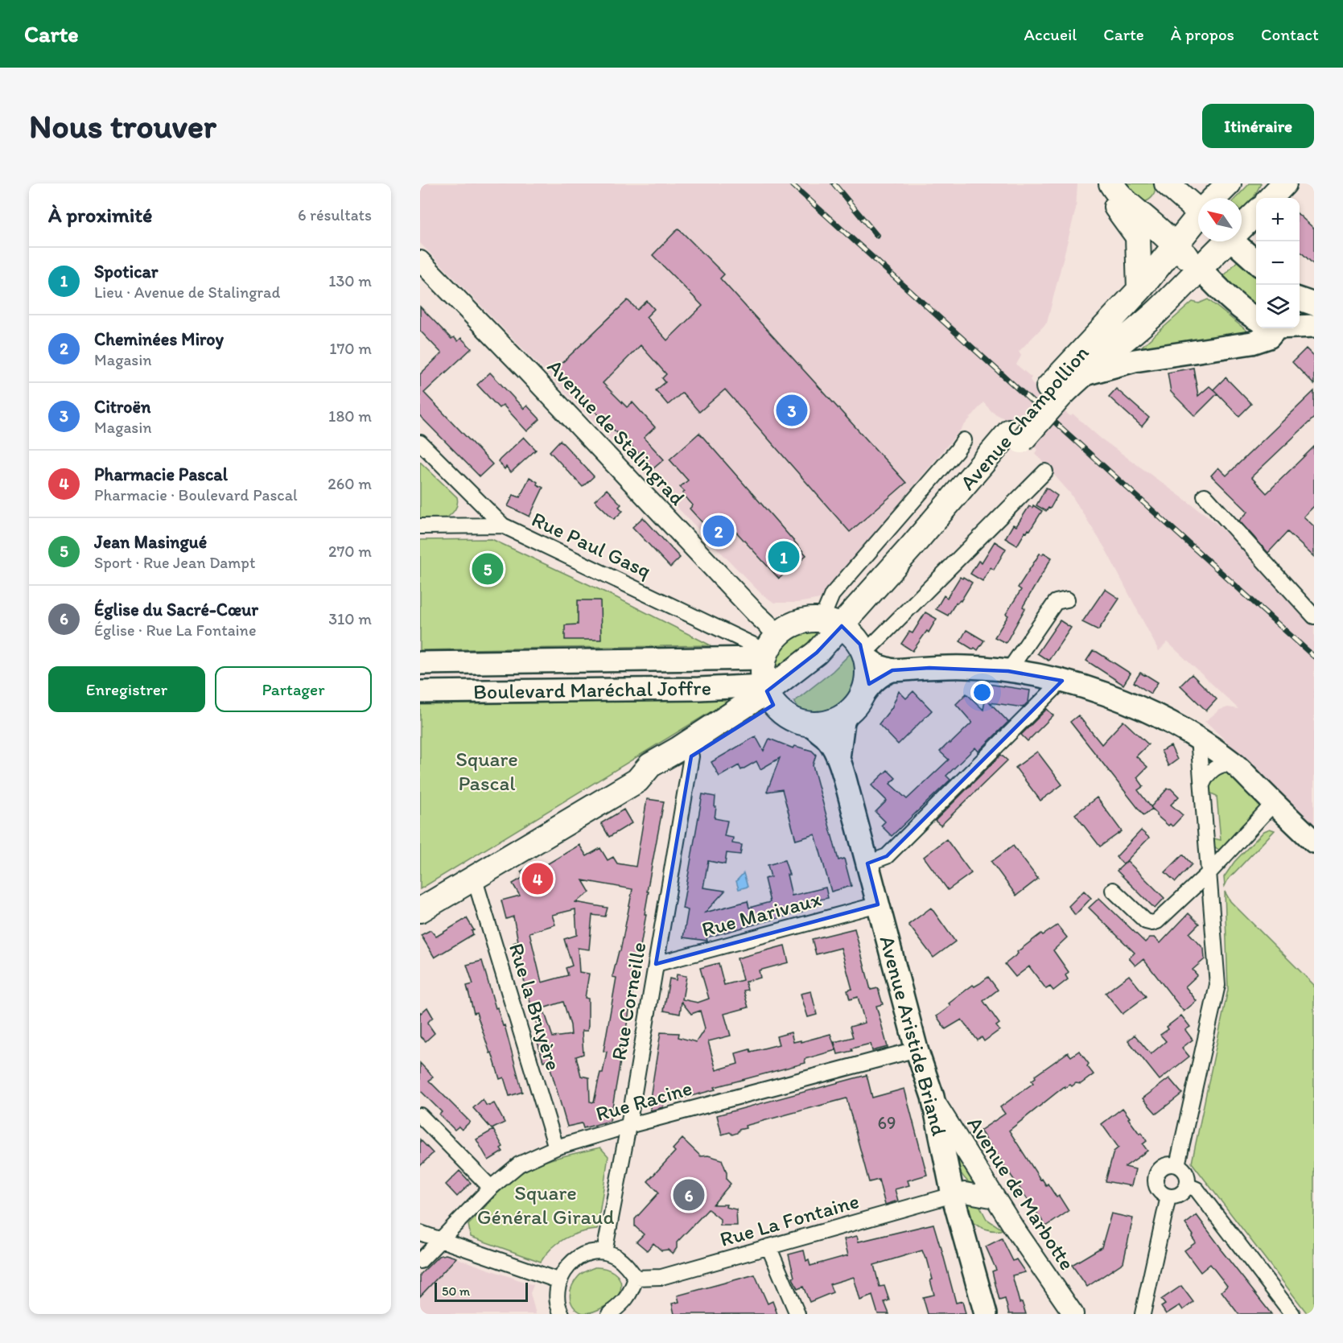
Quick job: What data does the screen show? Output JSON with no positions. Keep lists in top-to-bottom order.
{
  "streets": {
    "main road": ["Avenue Champollion", "Boulevard Maréchal Joffre", "Avenue Aristide Briand"],
    "street": [
      "Avenue de Stalingrad",
      "Rue Paul Gasq",
      "Rue Marivaux",
      "Rue Corneille",
      "Rue la Bruyère",
      "Rue Racine",
      "Avenue de Marbotte",
      "Rue La Fontaine"
    ]
  },
  "crossings": [
    ["Avenue Champollion", "Boulevard Maréchal Joffre"],
    ["Avenue de Stalingrad", "Rue Paul Gasq"],
    ["Avenue de Stalingrad", "Boulevard Maréchal Joffre"],
    ["Rue Paul Gasq", "Boulevard Maréchal Joffre"],
    ["Rue Marivaux", "Rue Corneille"],
    ["Rue Marivaux", "Avenue Aristide Briand"],
    ["Rue Corneille", "Rue Racine"],
    ["Rue la Bruyère", "Rue Racine"],
    ["Avenue Aristide Briand", "Rue Racine"],
    ["Avenue Aristide Briand", "Avenue de Marbotte"],
    ["Avenue Aristide Briand", "Rue La Fontaine"]
  ],
  "parks": ["Square Pascal", "Square Général Giraud"],
  "house_numbers": ["69"],
  "scale_bar": "50 m",
  "north": "top left",
  "page": {
    "header": "Carte",
    "nav": [
      "Accueil",
      "Carte",
      "À propos",
      "Contact"
    ],
    "buttons": [
      "Itinéraire",
      ["Enregistrer", "Partager"]
    ],
    "title": "Nous trouver",
    "heading": ["À proximité", "6 résultats"],
    "map_buttons": ["+", "−"],
    "list": [
      {
        "mark": "1",
        "name": "Spoticar",
        "note": "Lieu · Avenue de Stalingrad",
        "value": "130 m"
      },
      {
        "mark": "2",
        "name": "Cheminées Miroy",
        "note": "Magasin",
        "value": "170 m"
      },
      {
        "mark": "3",
        "name": "Citroën",
        "note": "Magasin",
        "value": "180 m"
      },
      {
        "mark": "4",
        "name": "Pharmacie Pascal",
        "note": "Pharmacie · Boulevard Pascal",
        "value": "260 m"
      },
      {
        "mark": "5",
        "name": "Jean Masingué",
        "note": "Sport · Rue Jean Dampt",
        "value": "270 m"
      },
      {
        "mark": "6",
        "name": "Église du Sacré-Cœur",
        "note": "Église · Rue La Fontaine",
        "value": "310 m"
      }
    ],
    "pins": [
      "3",
      "2",
      "1",
      "5",
      "4",
      "6"
    ],
    "scale": "50 m"
  }
}
